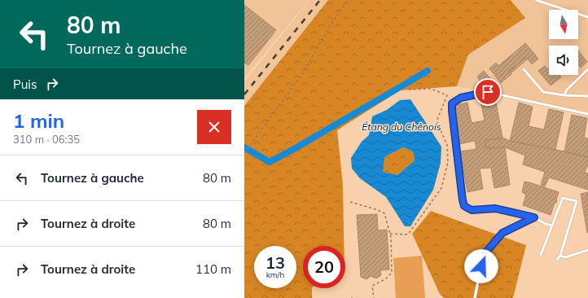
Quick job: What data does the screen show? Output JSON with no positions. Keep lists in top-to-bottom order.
{
  "water": ["Étang du Chênois"],
  "north": "bottom",
  "page": {
    "turn": ["80 m", "Tournez à gauche"],
    "then": "Puis",
    "heading": ["1 min", "310 m · 06:35"],
    "list": [
      {
        "name": "Tournez à gauche",
        "value": "80 m"
      },
      {
        "name": "Tournez à droite",
        "value": "80 m"
      },
      {
        "name": "Tournez à droite",
        "value": "110 m"
      }
    ],
    "speed": "13 km/h",
    "limit": "20"
  }
}
